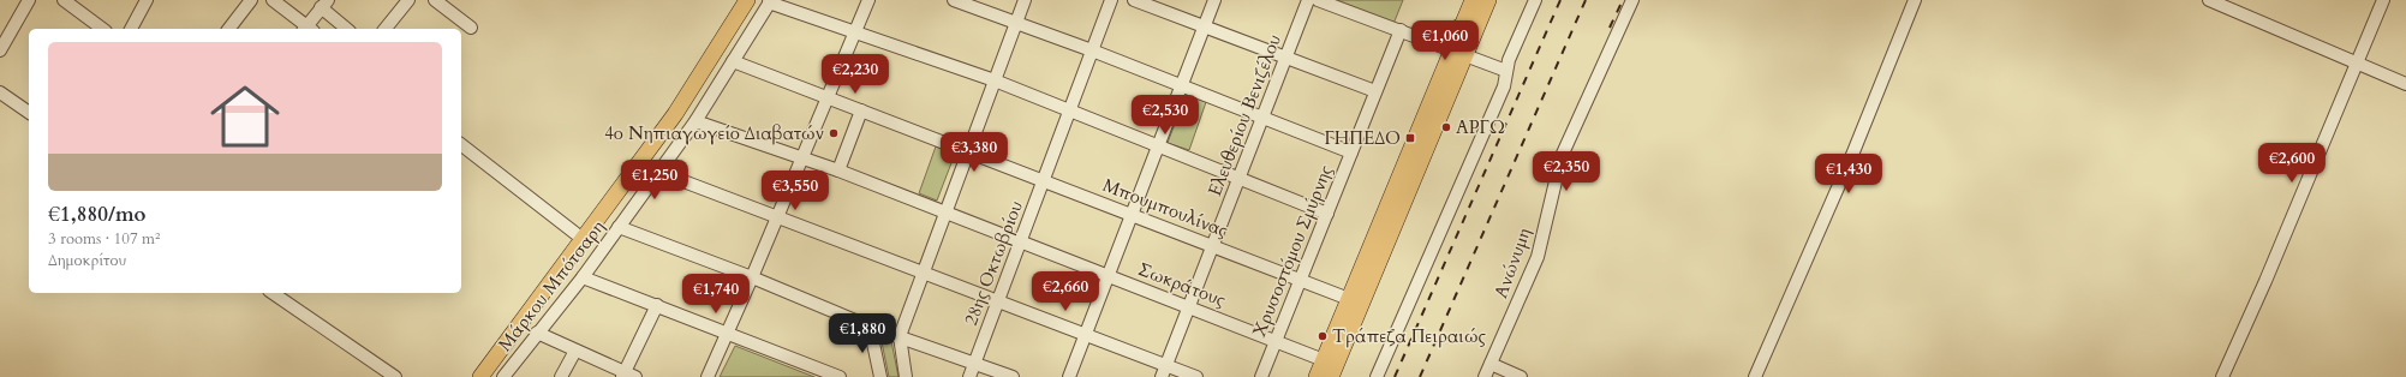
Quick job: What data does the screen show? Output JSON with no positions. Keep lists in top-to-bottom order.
{
  "streets": {
    "street": [
      "Ελευθερίου Βενιζέλου",
      "Μπουμπουλίνας",
      "Χρυσοστόμου Σμύρνης",
      "28ης Οκτωβρίου",
      "Ανώνυμη",
      "Σωκράτους",
      "Μάρκου Μπότσαρη"
    ]
  },
  "crossings": [
    ["Ελευθερίου Βενιζέλου", "Μπουμπουλίνας"],
    ["Ελευθερίου Βενιζέλου", "Σωκράτους"],
    ["Μπουμπουλίνας", "Χρυσοστόμου Σμύρνης"],
    ["Μπουμπουλίνας", "28ης Οκτωβρίου"],
    ["Μπουμπουλίνας", "Μάρκου Μπότσαρη"],
    ["Χρυσοστόμου Σμύρνης", "Σωκράτους"],
    ["28ης Οκτωβρίου", "Σωκράτους"],
    ["Σωκράτους", "Μάρκου Μπότσαρη"]
  ],
  "places": {
    "other": ["ΑΡΓΩ", "4ο Νηπιαγωγείο Διαβατών", "Τράπεζα Πειραιώς"],
    "transit": ["ΓΗΠΕΔΟ"]
  },
  "page": {
    "price": [
      "€1,060",
      "€2,230",
      "€2,530",
      "€3,380",
      "€2,600",
      "€2,350",
      "€1,430",
      "€1,250",
      "€3,550",
      "€2,660",
      "€1,740",
      "€1,880"
    ],
    "list": [
      {
        "name": "€1,880/mo",
        "note": "3 rooms · 107 m² · Δημοκρίτου"
      }
    ]
  }
}
